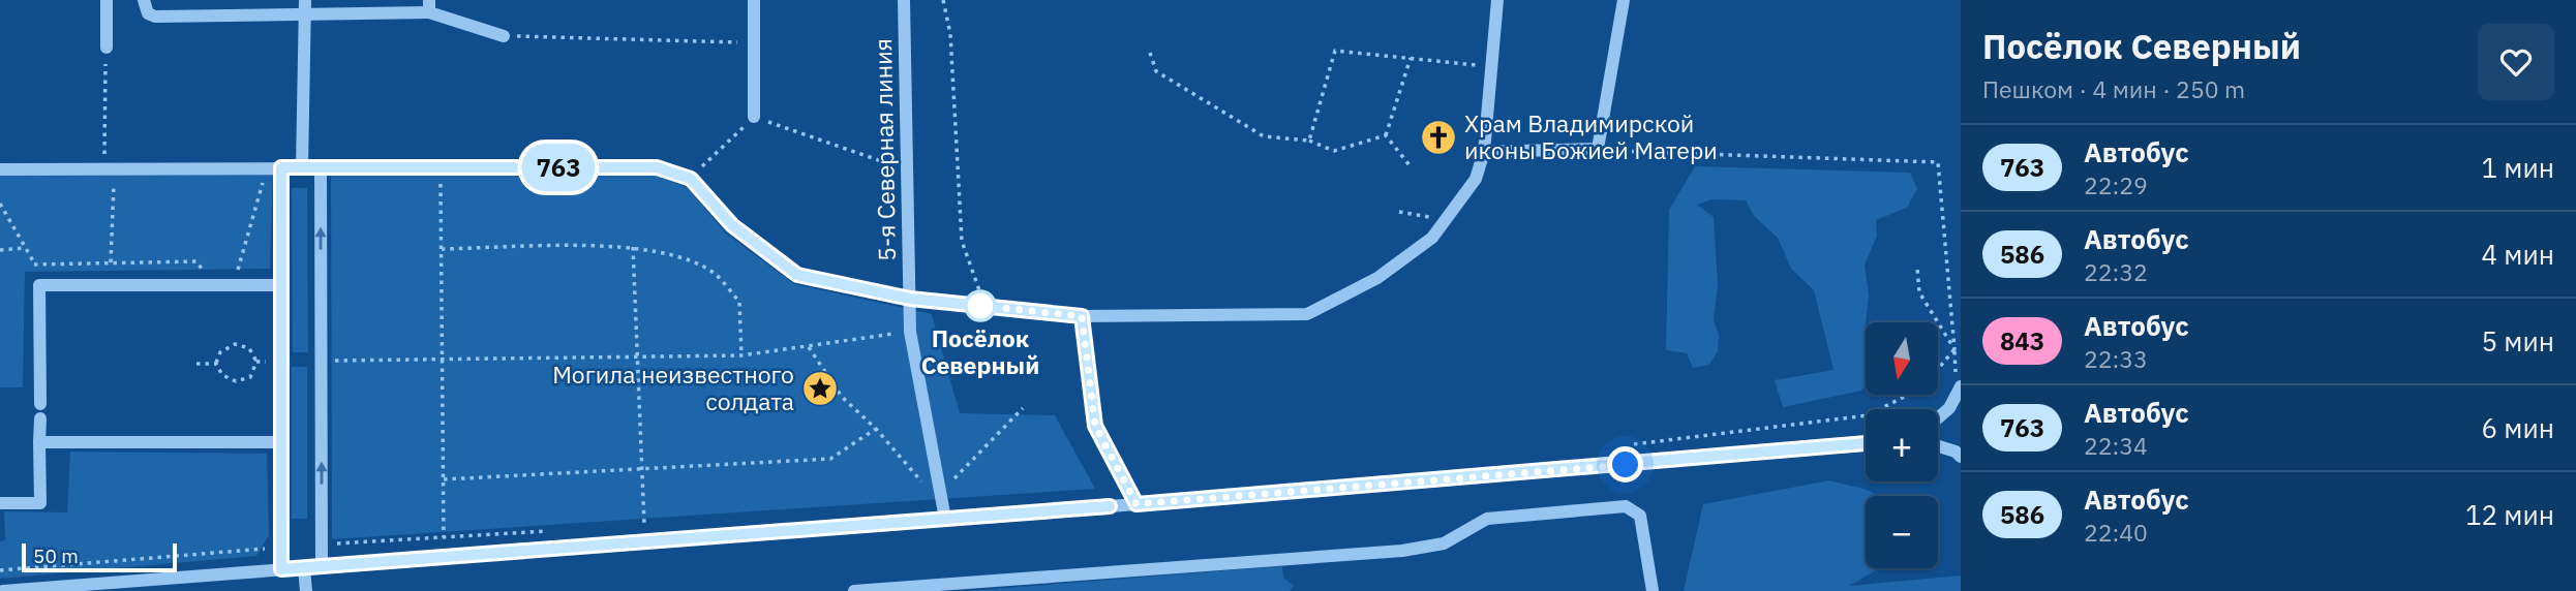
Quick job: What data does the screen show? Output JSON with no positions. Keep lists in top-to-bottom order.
{
  "streets": {
    "street": ["5-я Северная линия"]
  },
  "places": {
    "church": ["Храм Владимирской иконы Божией Матери"],
    "other": ["Посёлок Северный"],
    "place": ["Могила неизвестного солдата"]
  },
  "lines": ["bus line 763"],
  "scale_bar": "50 m",
  "north": "bottom",
  "page": {
    "on_map": "763",
    "heading": ["Посёлок Северный", "Пешком · 4 мин · 250 m"],
    "list": [
      {
        "mark": "763",
        "name": "Автобус",
        "note": "22:29",
        "value": "1 мин"
      },
      {
        "mark": "586",
        "name": "Автобус",
        "note": "22:32",
        "value": "4 мин"
      },
      {
        "mark": "843",
        "name": "Автобус",
        "note": "22:33",
        "value": "5 мин"
      },
      {
        "mark": "763",
        "name": "Автобус",
        "note": "22:34",
        "value": "6 мин"
      },
      {
        "mark": "586",
        "name": "Автобус",
        "note": "22:40",
        "value": "12 мин"
      }
    ],
    "map_buttons": ["+", "−"],
    "scale": "50 m"
  }
}
